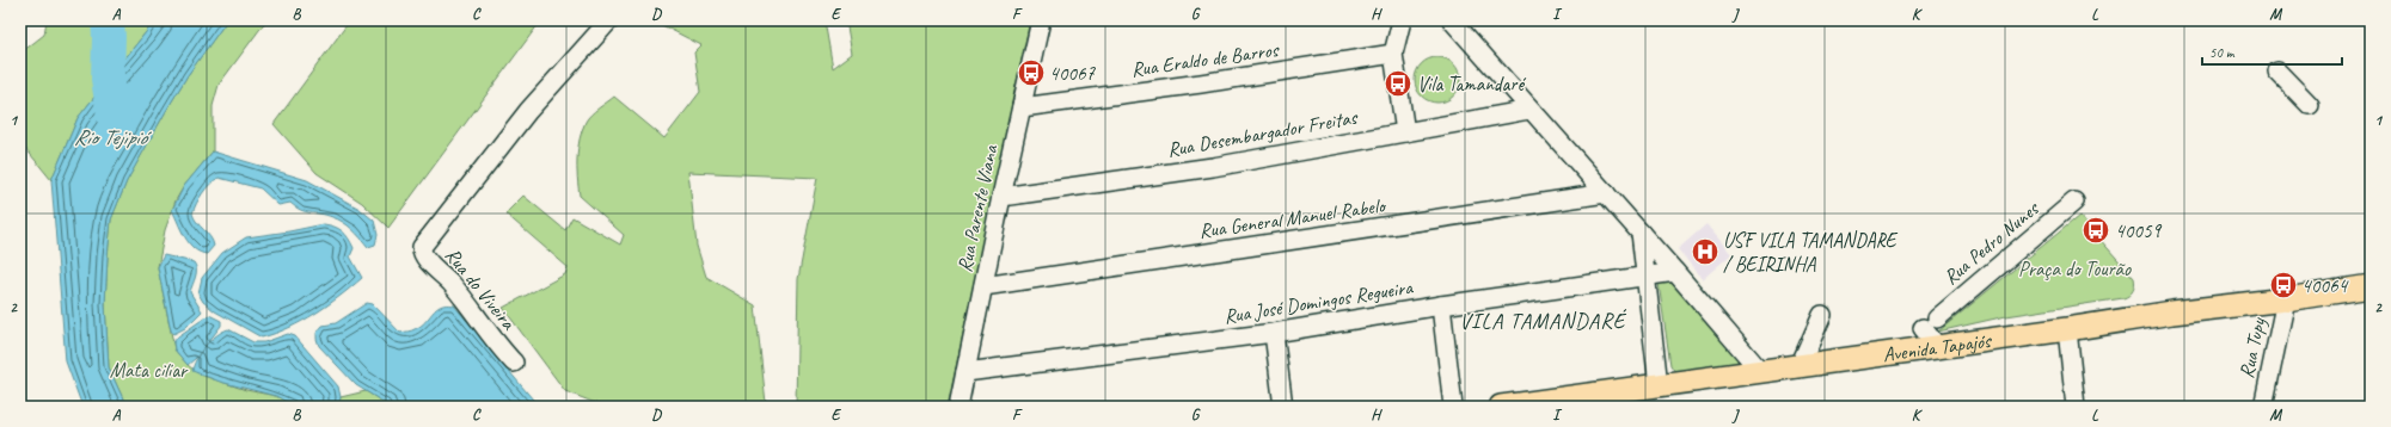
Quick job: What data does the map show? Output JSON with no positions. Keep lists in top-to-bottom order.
{
  "streets": {
    "main road": ["Avenida Tapajós"],
    "street": [
      "Rua Eraldo de Barros",
      "Rua Desembargador Freitas",
      "Rua Parente Viana",
      "Rua General Manuel Rabelo",
      "Rua Pedro Nunes",
      "Rua do Viveira",
      "Rua José Domingos Regueira",
      "Rua Tupy"
    ]
  },
  "crossings": [
    ["Rua Eraldo de Barros", "Rua Parente Viana"],
    ["Rua Desembargador Freitas", "Rua Parente Viana"],
    ["Rua Parente Viana", "Rua General Manuel Rabelo"],
    ["Rua Parente Viana", "Rua José Domingos Regueira"],
    ["Rua Pedro Nunes", "Avenida Tapajós"],
    ["Avenida Tapajós", "Rua Tupy"]
  ],
  "districts": ["VILA TAMANDARÉ"],
  "water": ["Rio Tejipió"],
  "parks": ["Praça do Tourão", "Mata ciliar"],
  "places": {
    "bus stop": [
      "40067",
      "Vila Tamandaré",
      "40059",
      "40064"
    ],
    "hospital": ["USF VILA TAMANDARE / BEIRINHA"]
  },
  "scale_bar": "50 m",
  "grid": {
    "columns": [
      "A",
      "B",
      "C",
      "D",
      "E",
      "F",
      "G",
      "H",
      "I",
      "J",
      "K",
      "L",
      "M"
    ],
    "rows": ["1", "2"]
  }
}
